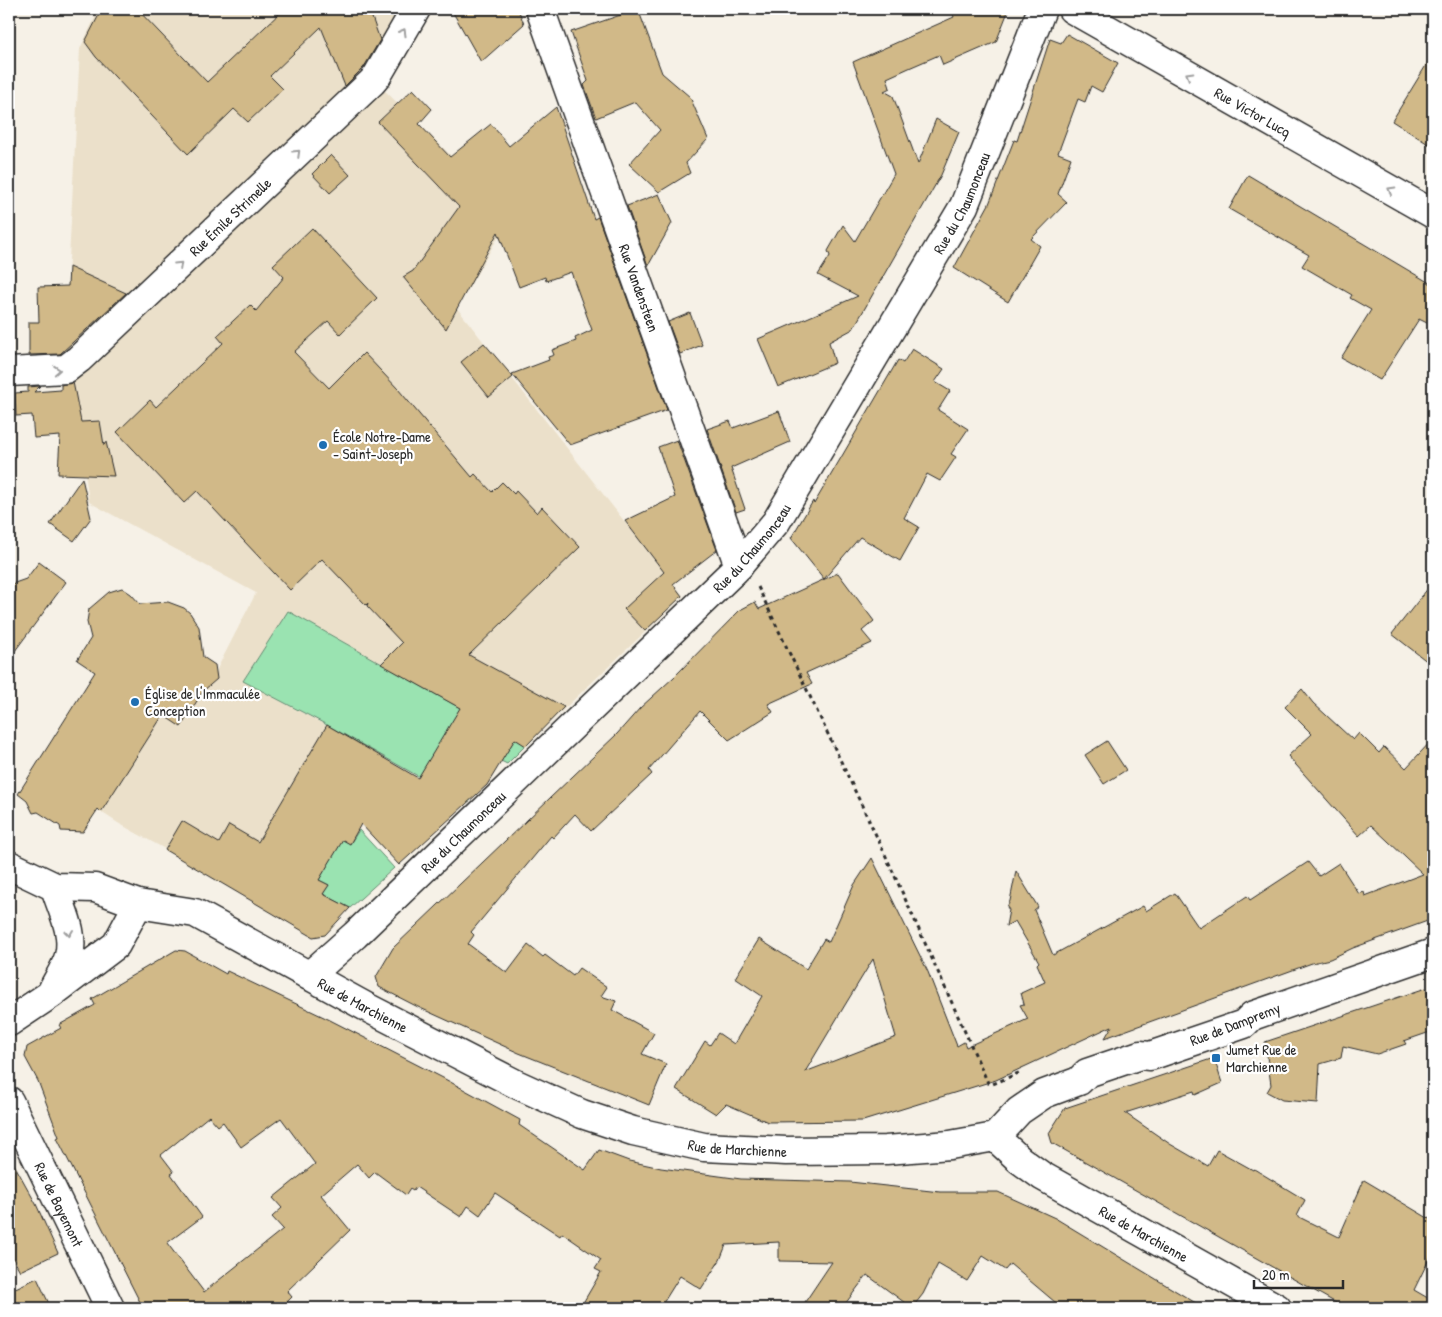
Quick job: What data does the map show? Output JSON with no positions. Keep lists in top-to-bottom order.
{
  "streets": {
    "street": [
      "Rue Victor Lucq",
      "Rue du Chaumonceau",
      "Rue Émile Strimelle",
      "Rue Vandensteen",
      "Rue de Marchienne",
      "Rue de Dampremy",
      "Rue de Bayemont"
    ]
  },
  "crossings": [
    ["Rue du Chaumonceau", "Rue Vandensteen"],
    ["Rue du Chaumonceau", "Rue de Marchienne"],
    ["Rue de Marchienne", "Rue de Dampremy"]
  ],
  "one_way": ["Rue Victor Lucq", "Rue Émile Strimelle"],
  "places": {
    "other": ["École Notre-Dame - Saint-Joseph", "Église de l'Immaculée Conception"],
    "transit": ["Jumet Rue de Marchienne"]
  },
  "scale_bar": "20 m"
}
